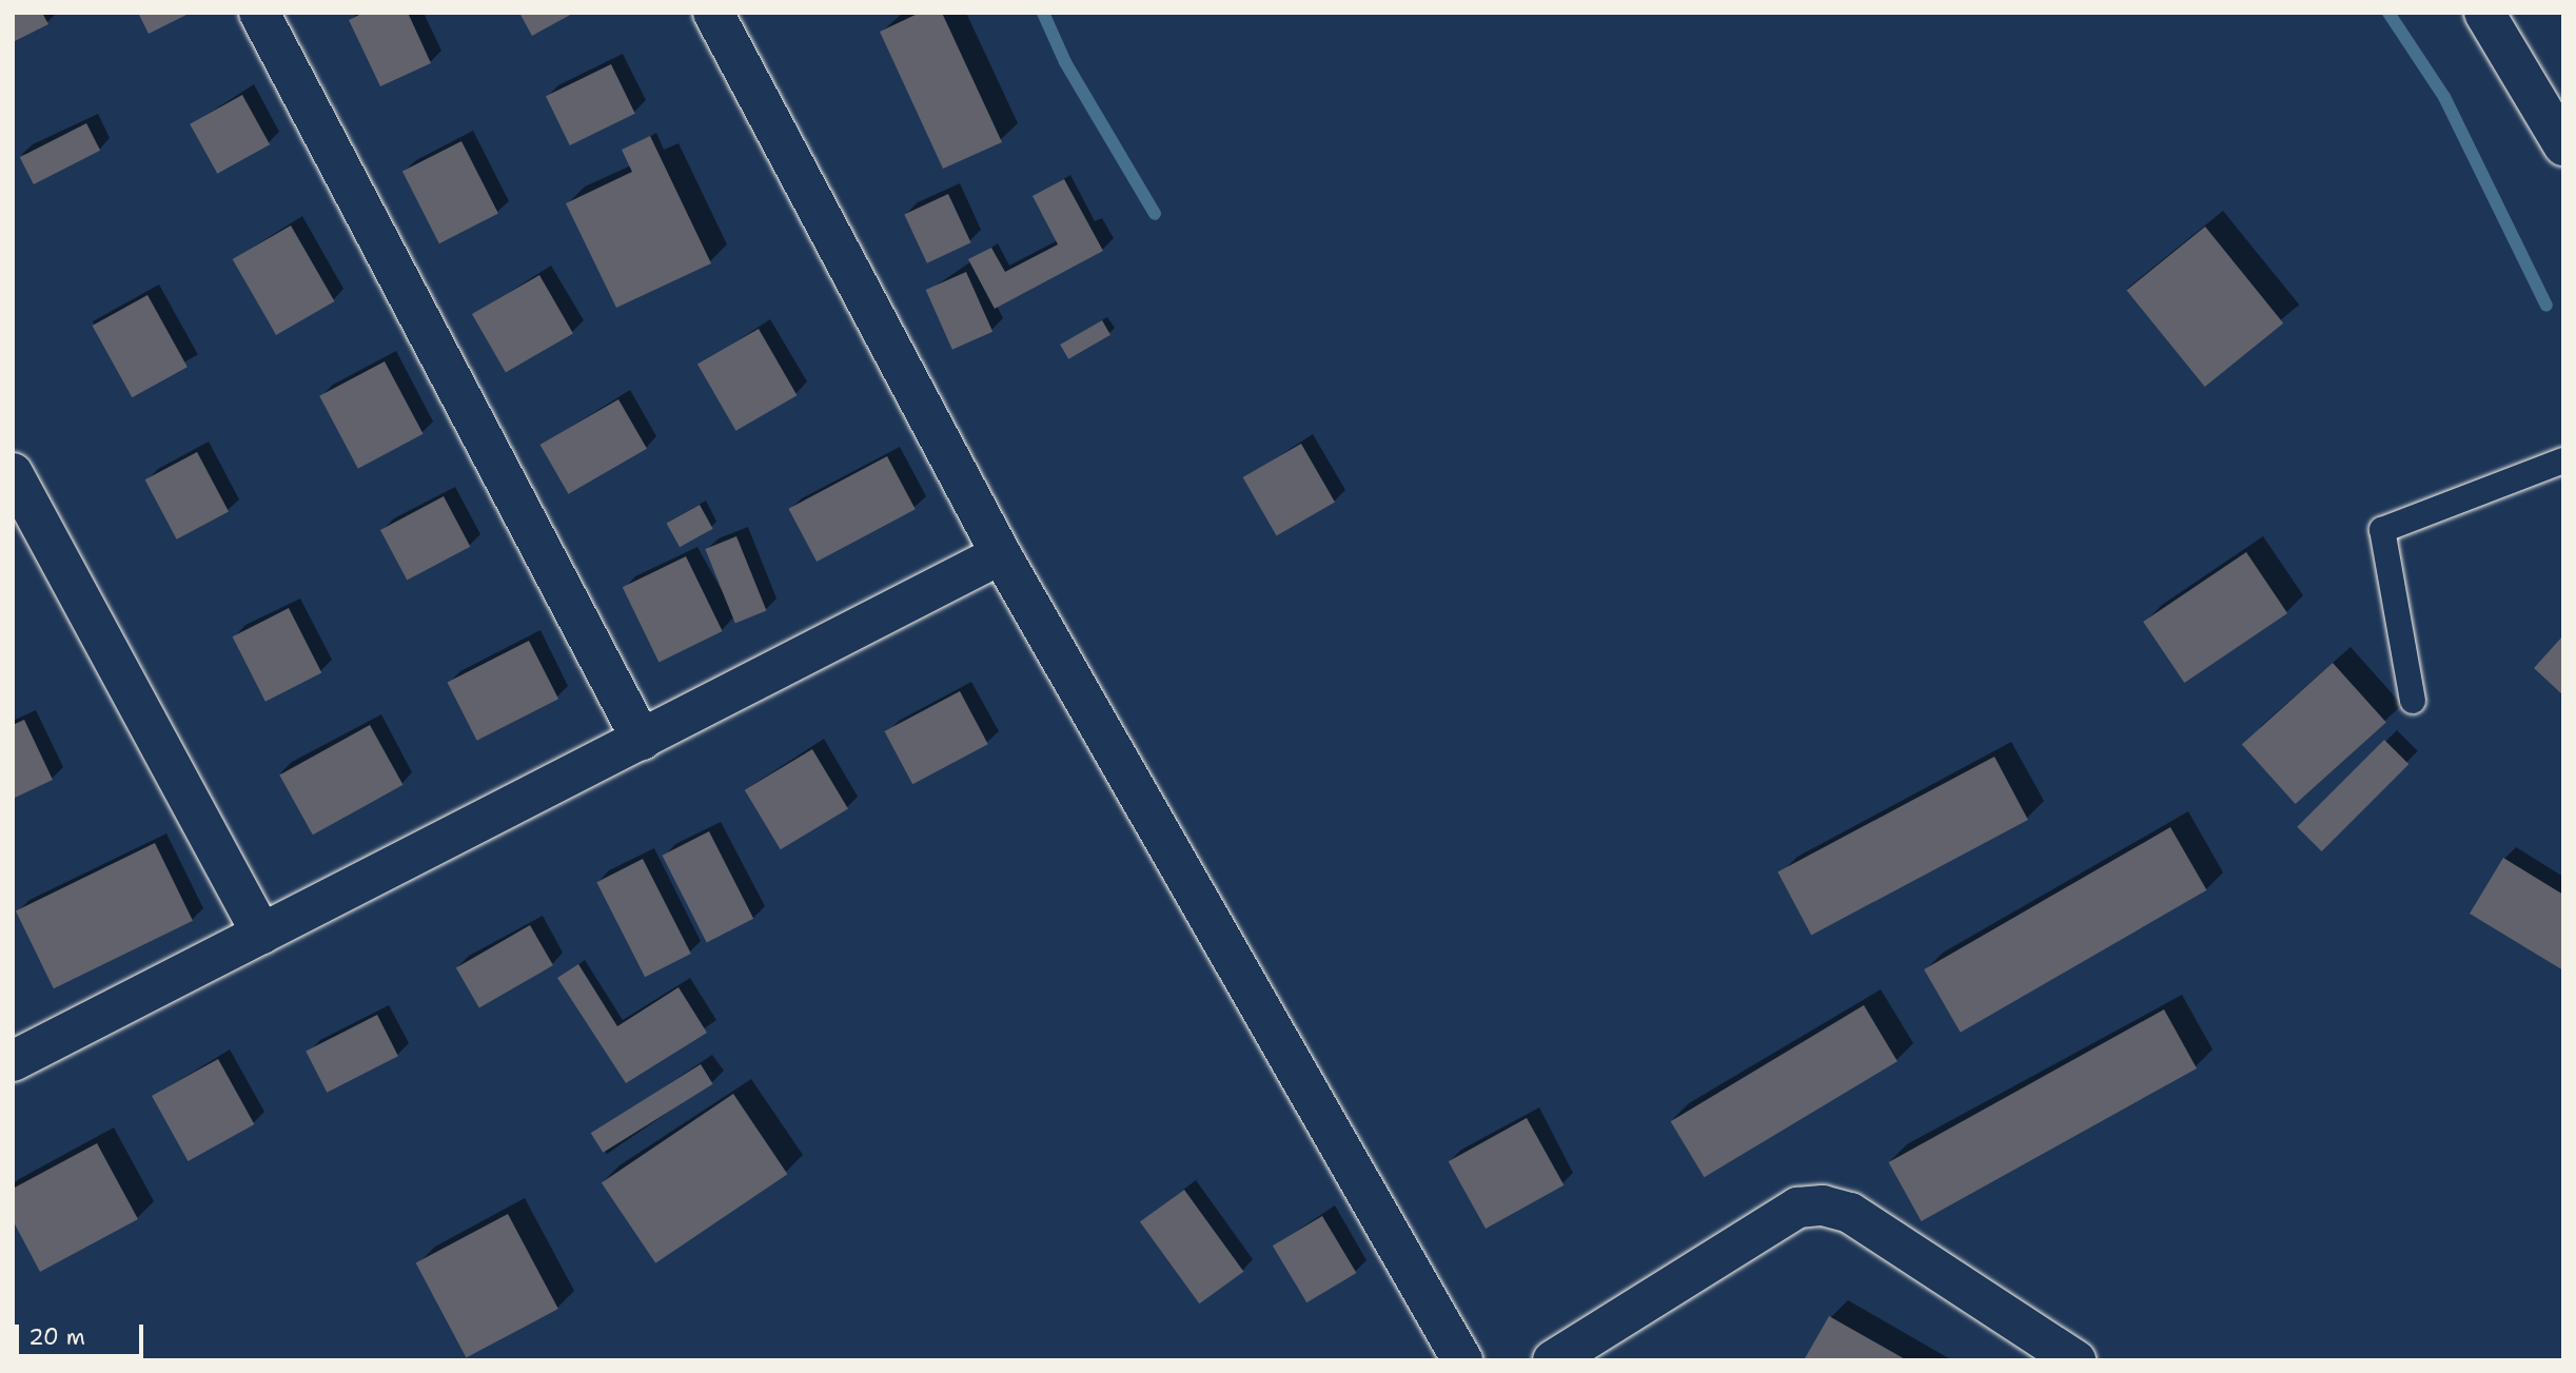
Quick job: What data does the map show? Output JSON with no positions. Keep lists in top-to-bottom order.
{
  "scale_bar": "20 m"
}
